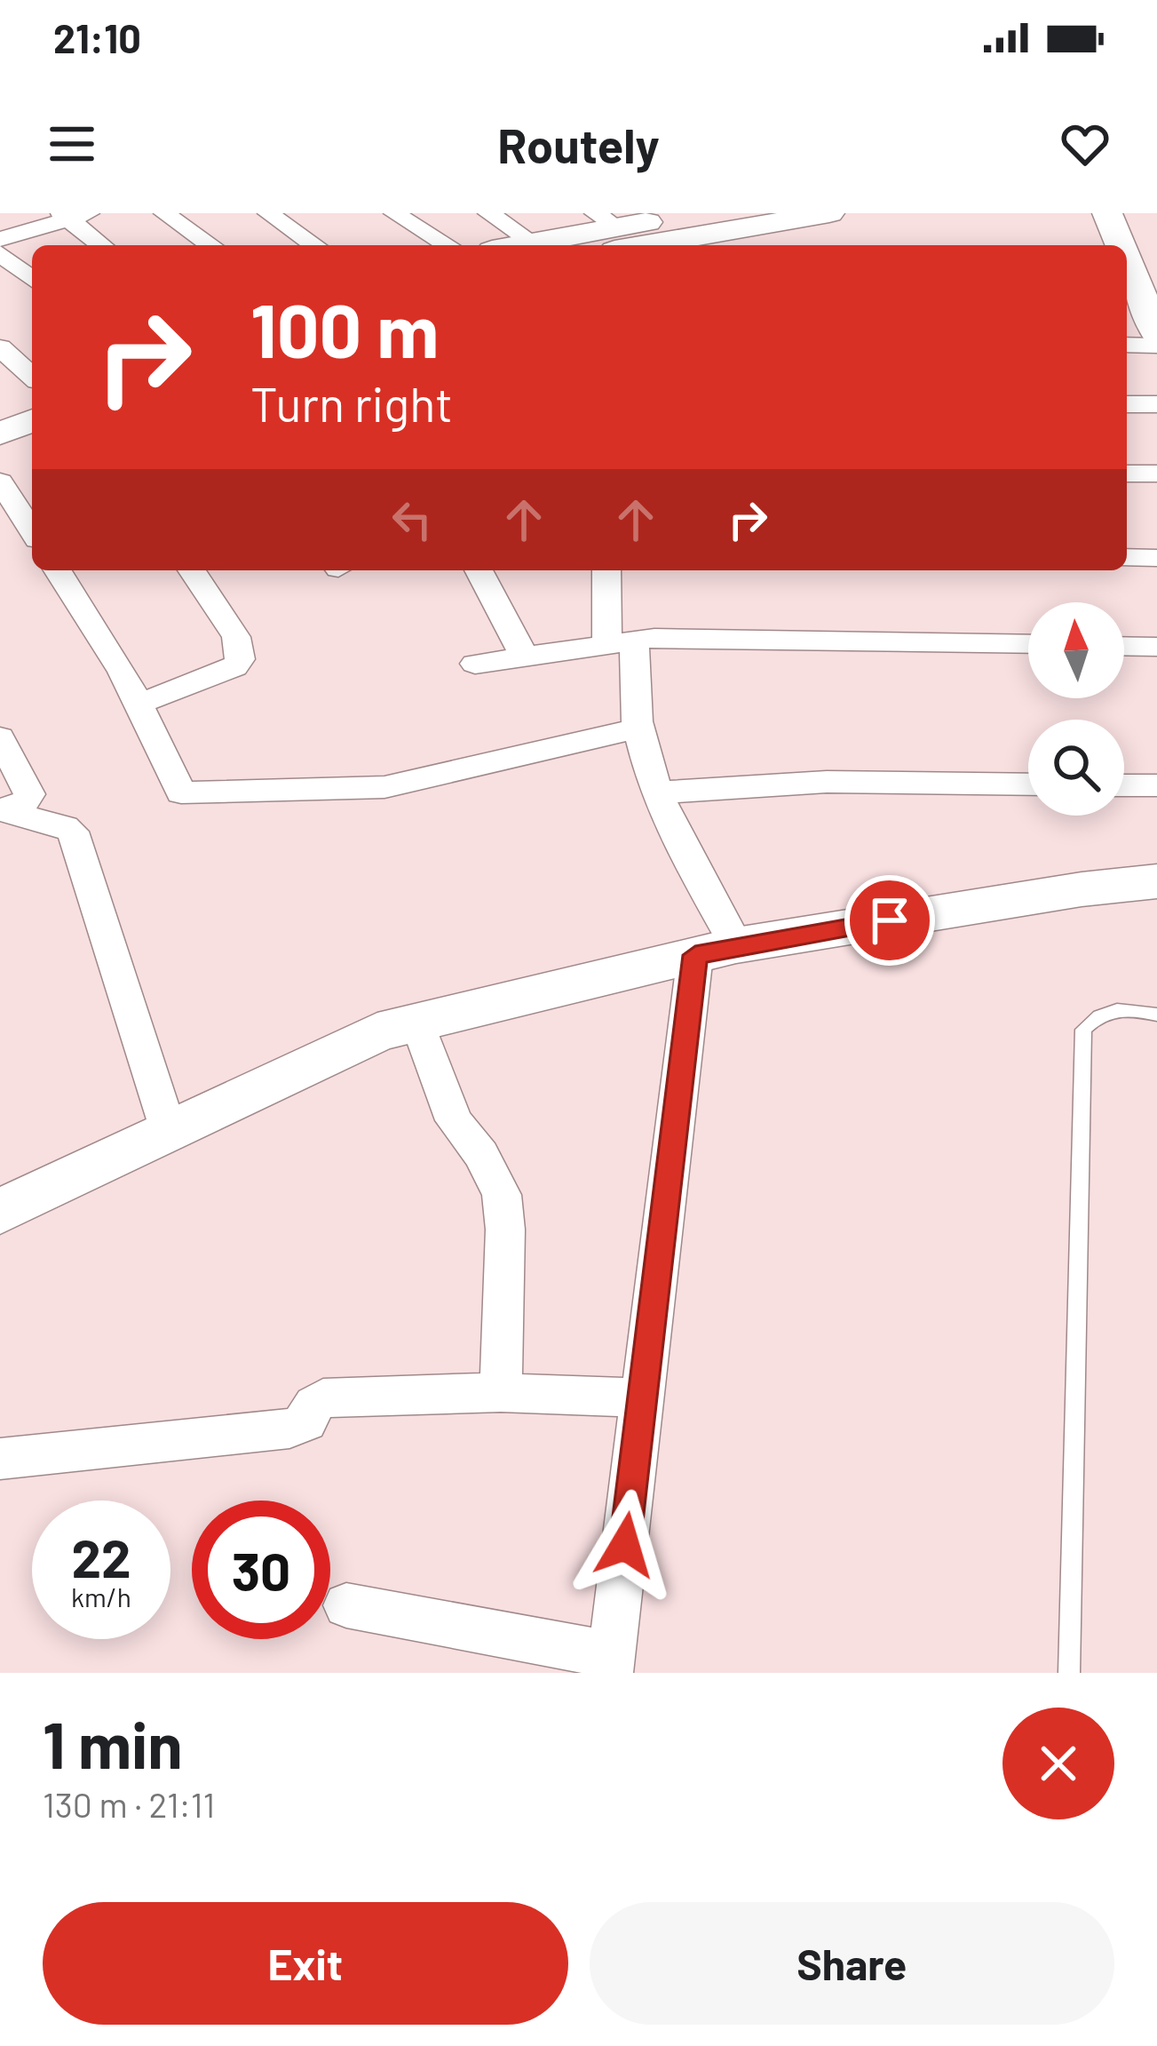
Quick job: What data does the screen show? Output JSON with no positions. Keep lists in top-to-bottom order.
{
  "north": "top",
  "page": {
    "status": "21:10",
    "header": "Routely",
    "turn": ["100 m", "Turn right"],
    "speed": "22 km/h",
    "limit": "30",
    "heading": ["1 min", "130 m · 21:11"],
    "buttons": ["Exit", "Share"]
  }
}
